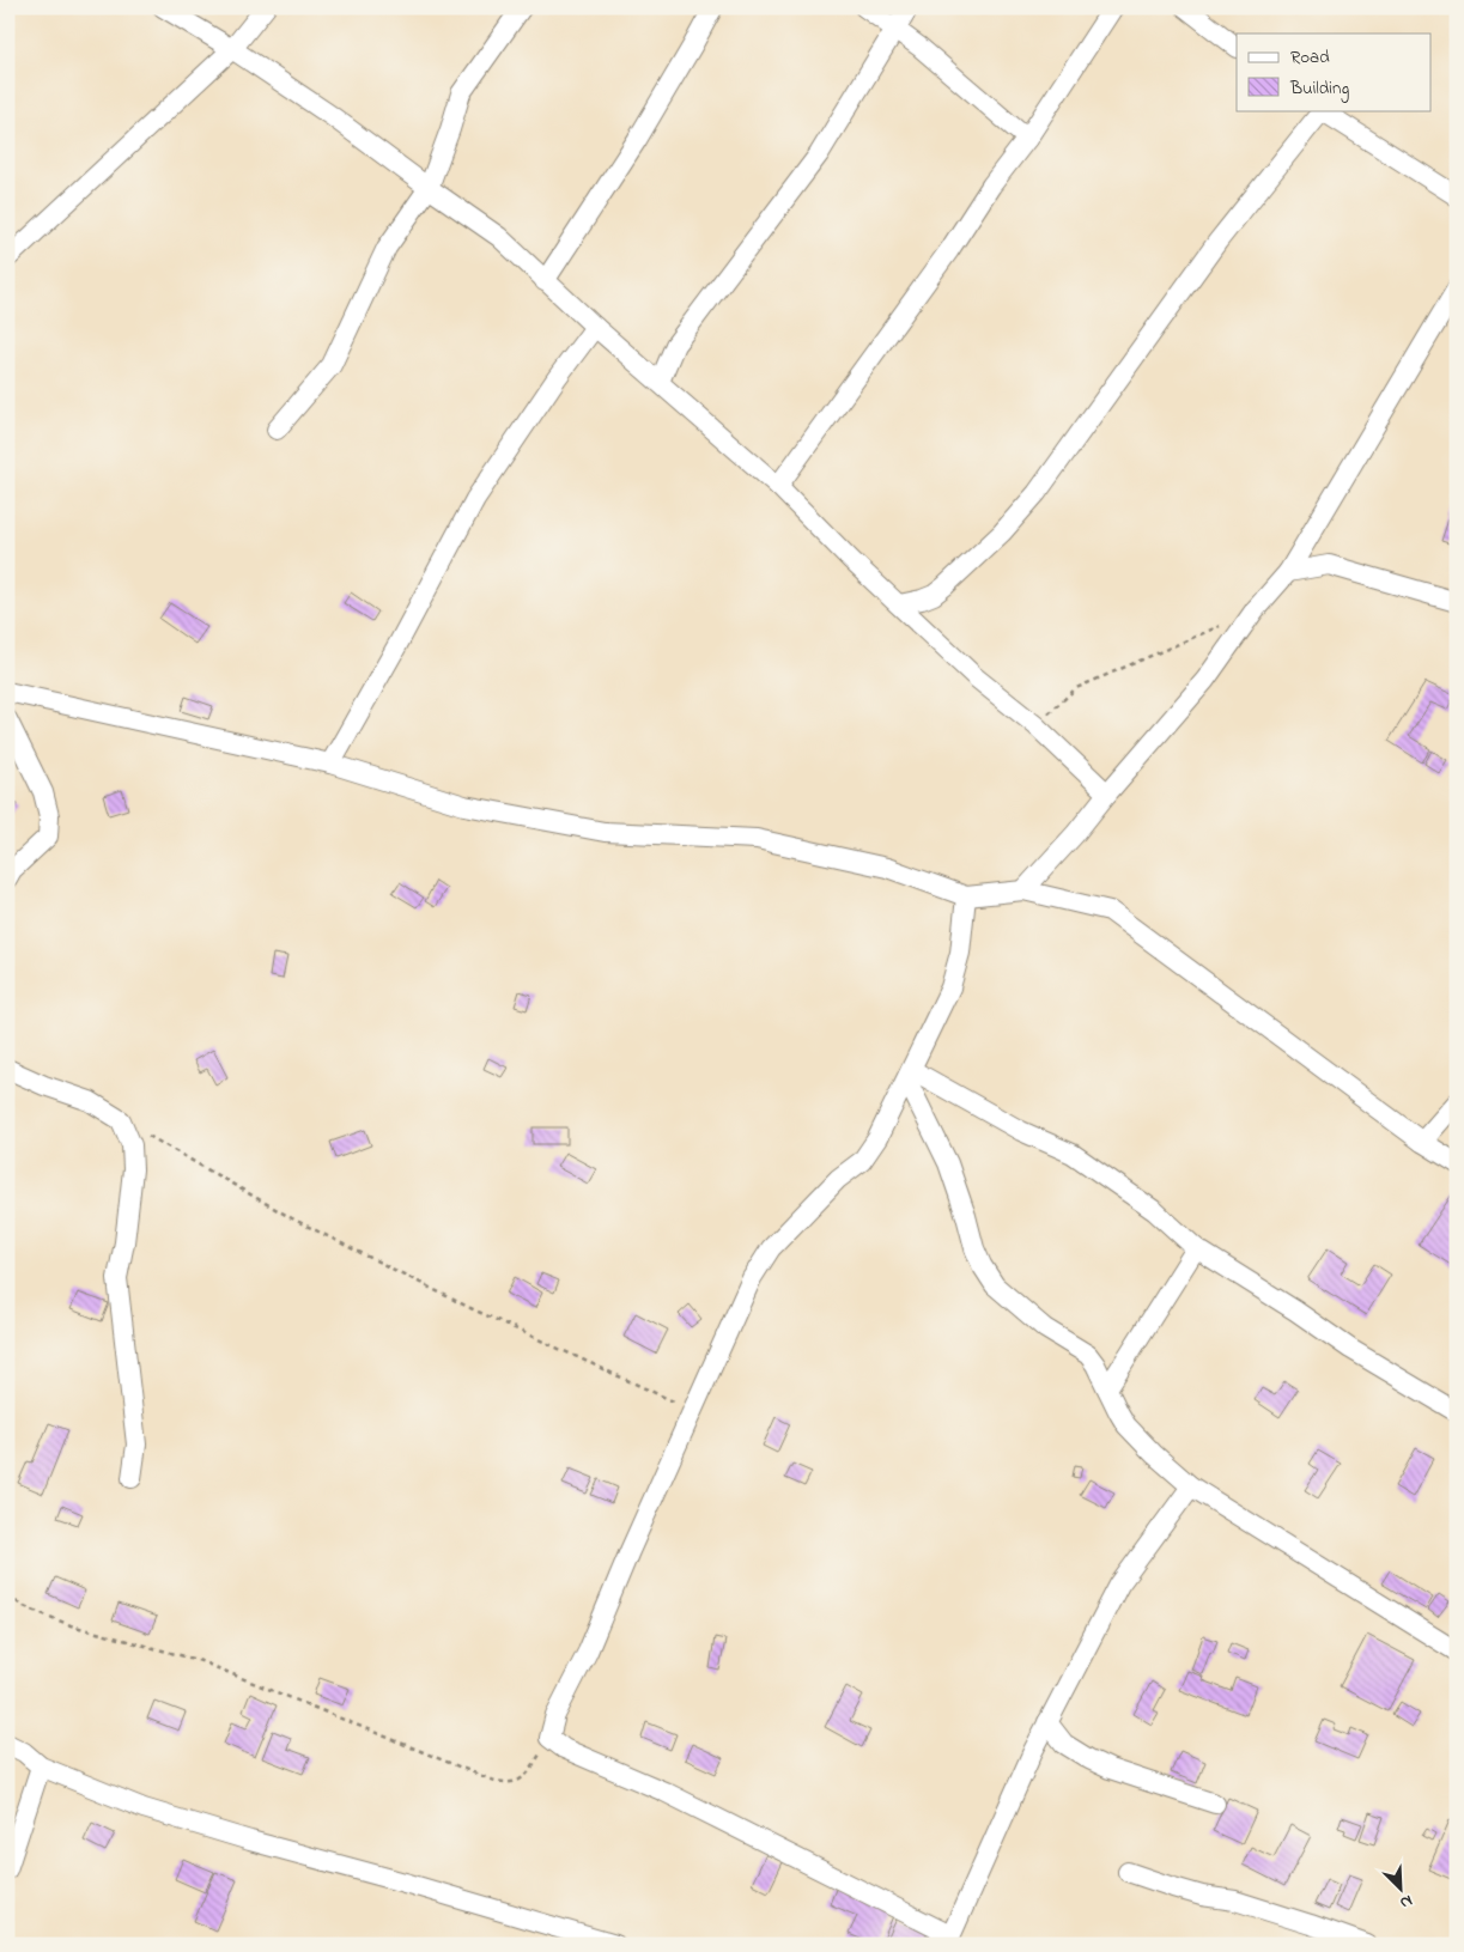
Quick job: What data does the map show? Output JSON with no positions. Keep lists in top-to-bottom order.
{
  "legend": ["Road", "Building"],
  "north": "bottom right"
}
